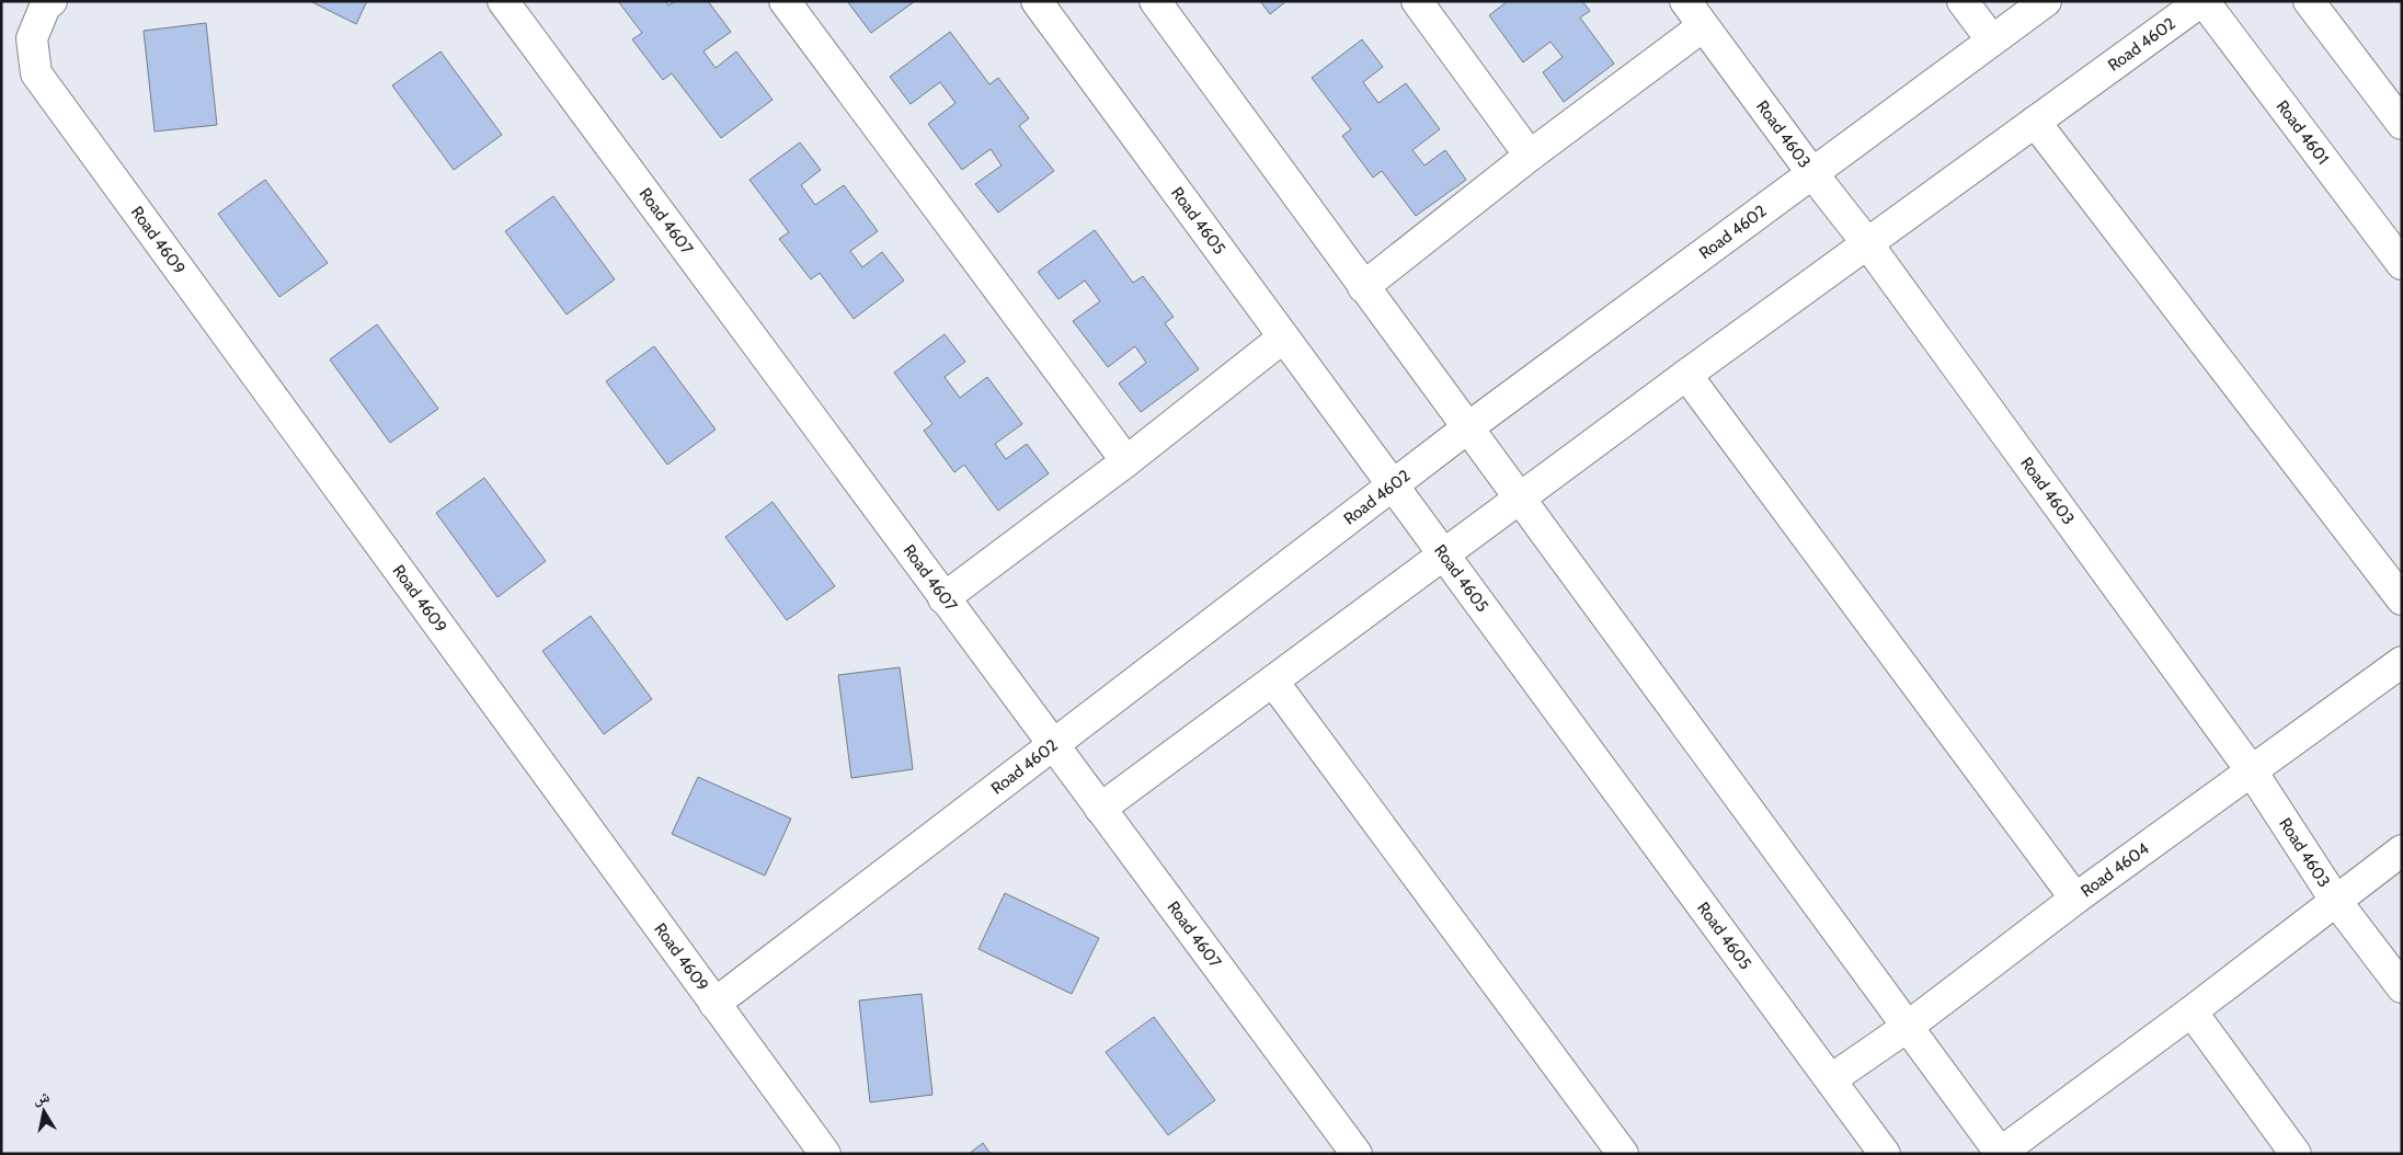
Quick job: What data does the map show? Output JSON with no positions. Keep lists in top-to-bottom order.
{
  "streets": {
    "street": [
      "Road 4602",
      "Road 4601",
      "Road 4603",
      "Road 4605",
      "Road 4607",
      "Road 4609",
      "Road 4604"
    ]
  },
  "crossings": [
    ["Road 4602", "Road 4601"],
    ["Road 4602", "Road 4603"],
    ["Road 4602", "Road 4605"],
    ["Road 4602", "Road 4607"],
    ["Road 4602", "Road 4609"],
    ["Road 4603", "Road 4604"],
    ["Road 4605", "Road 4604"]
  ],
  "north": "top"
}
